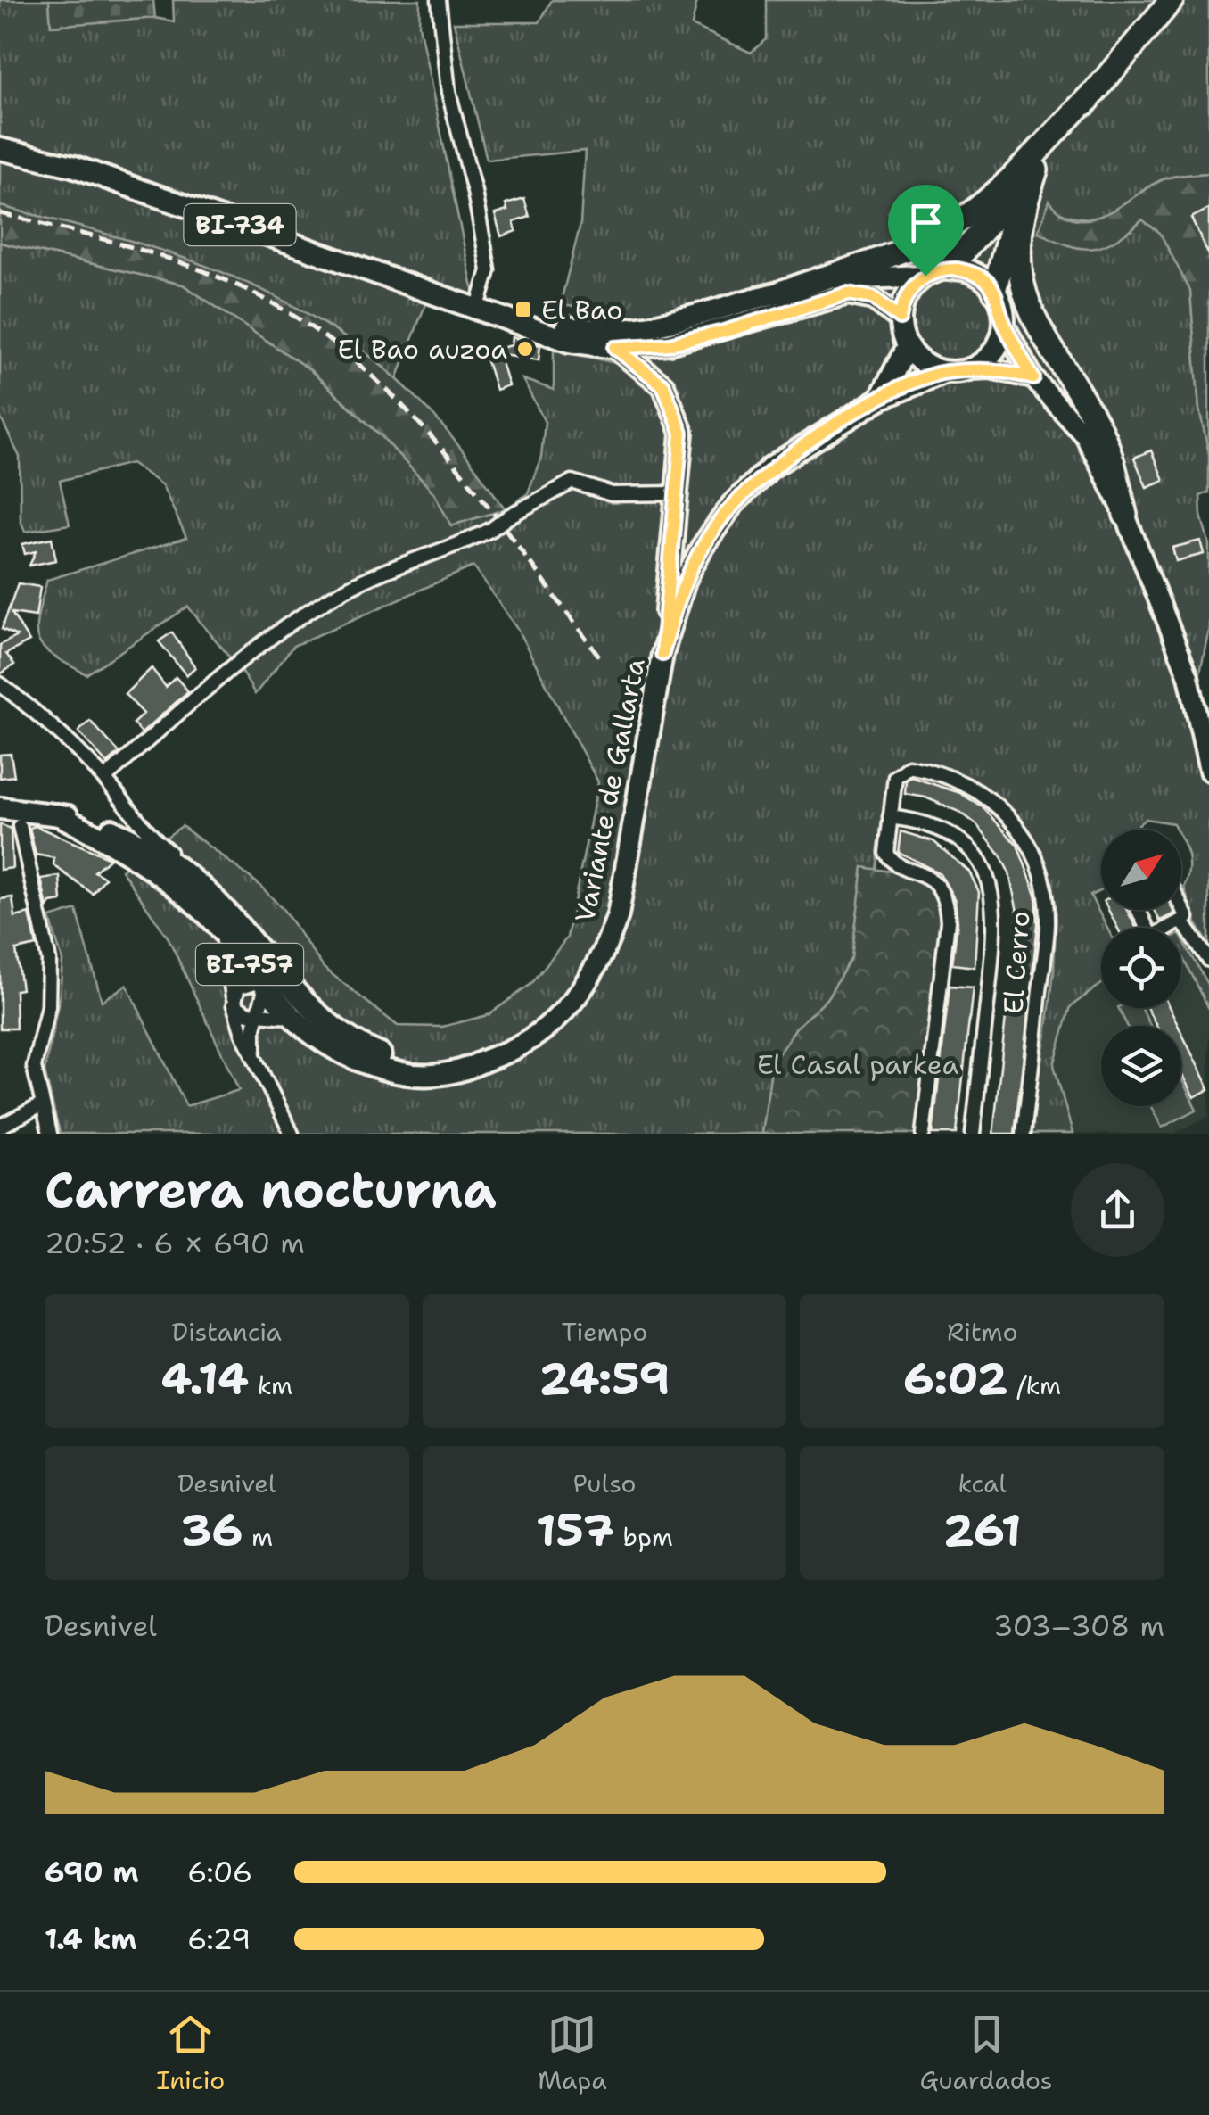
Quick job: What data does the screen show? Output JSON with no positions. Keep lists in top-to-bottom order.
{
  "streets": {
    "main road": ["BI-734", "Variante de Gallarta", "BI-757"],
    "street": ["El Cerro"]
  },
  "crossings": [
    ["BI-734", "Variante de Gallarta"],
    ["Variante de Gallarta", "BI-757"]
  ],
  "parks": ["El Casal parkea"],
  "places": {
    "transit": ["El Bao"],
    "other": ["El Bao auzoa"]
  },
  "north": "top right",
  "page": {
    "heading": ["Carrera nocturna", "20:52 · 6 × 690 m"],
    "stats": [
      ["Distancia", "4.14 km"],
      ["Tiempo", "24:59"],
      ["Ritmo", "6:02 /km"],
      ["Desnivel", "36 m"],
      ["Pulso", "157 bpm"],
      ["kcal", "261"]
    ],
    "chart": ["Desnivel", "303–308 m"],
    "list": [
      {
        "name": "690 m",
        "note": "6:06"
      },
      {
        "name": "1.4 km",
        "note": "6:29"
      }
    ],
    "tabs": ["Inicio", "Mapa", "Guardados"]
  }
}
